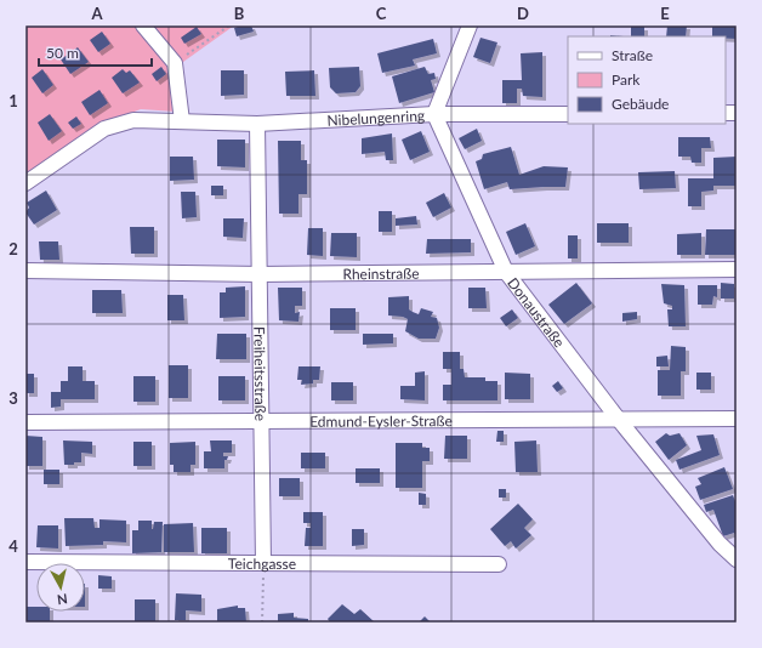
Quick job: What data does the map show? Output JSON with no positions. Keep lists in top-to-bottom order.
{
  "streets": {
    "street": [
      "Nibelungenring",
      "Rheinstraße",
      "Donaustraße",
      "Freiheitsstraße",
      "Edmund-Eysler-Straße",
      "Teichgasse"
    ]
  },
  "crossings": [
    ["Nibelungenring", "Donaustraße"],
    ["Nibelungenring", "Freiheitsstraße"],
    ["Rheinstraße", "Donaustraße"],
    ["Rheinstraße", "Freiheitsstraße"],
    ["Donaustraße", "Edmund-Eysler-Straße"],
    ["Freiheitsstraße", "Edmund-Eysler-Straße"],
    ["Freiheitsstraße", "Teichgasse"]
  ],
  "legend": ["Straße", "Park", "Gebäude"],
  "scale_bar": "50 m",
  "north": "bottom",
  "grid": {
    "columns": [
      "A",
      "B",
      "C",
      "D",
      "E"
    ],
    "rows": [
      "1",
      "2",
      "3",
      "4"
    ]
  }
}
